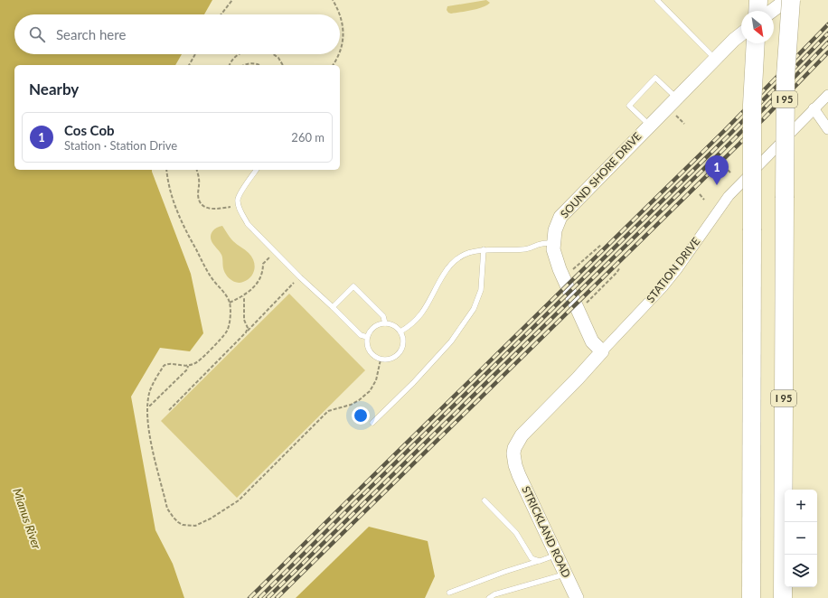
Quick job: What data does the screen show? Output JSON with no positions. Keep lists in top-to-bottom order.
{
  "streets": {
    "highway": ["I 95"],
    "main road": ["SOUND SHORE DRIVE", "STATION DRIVE", "STRICKLAND ROAD"]
  },
  "crossings": [
    ["SOUND SHORE DRIVE", "STATION DRIVE"],
    ["STATION DRIVE", "STRICKLAND ROAD"]
  ],
  "water": ["Mianus River"],
  "north": "bottom right",
  "page": {
    "search": "Search here",
    "heading": "Nearby",
    "list": [
      {
        "mark": "1",
        "name": "Cos Cob",
        "note": "Station · Station Drive",
        "value": "260 m"
      }
    ],
    "pins": "1",
    "map_buttons": ["+", "−"]
  }
}
